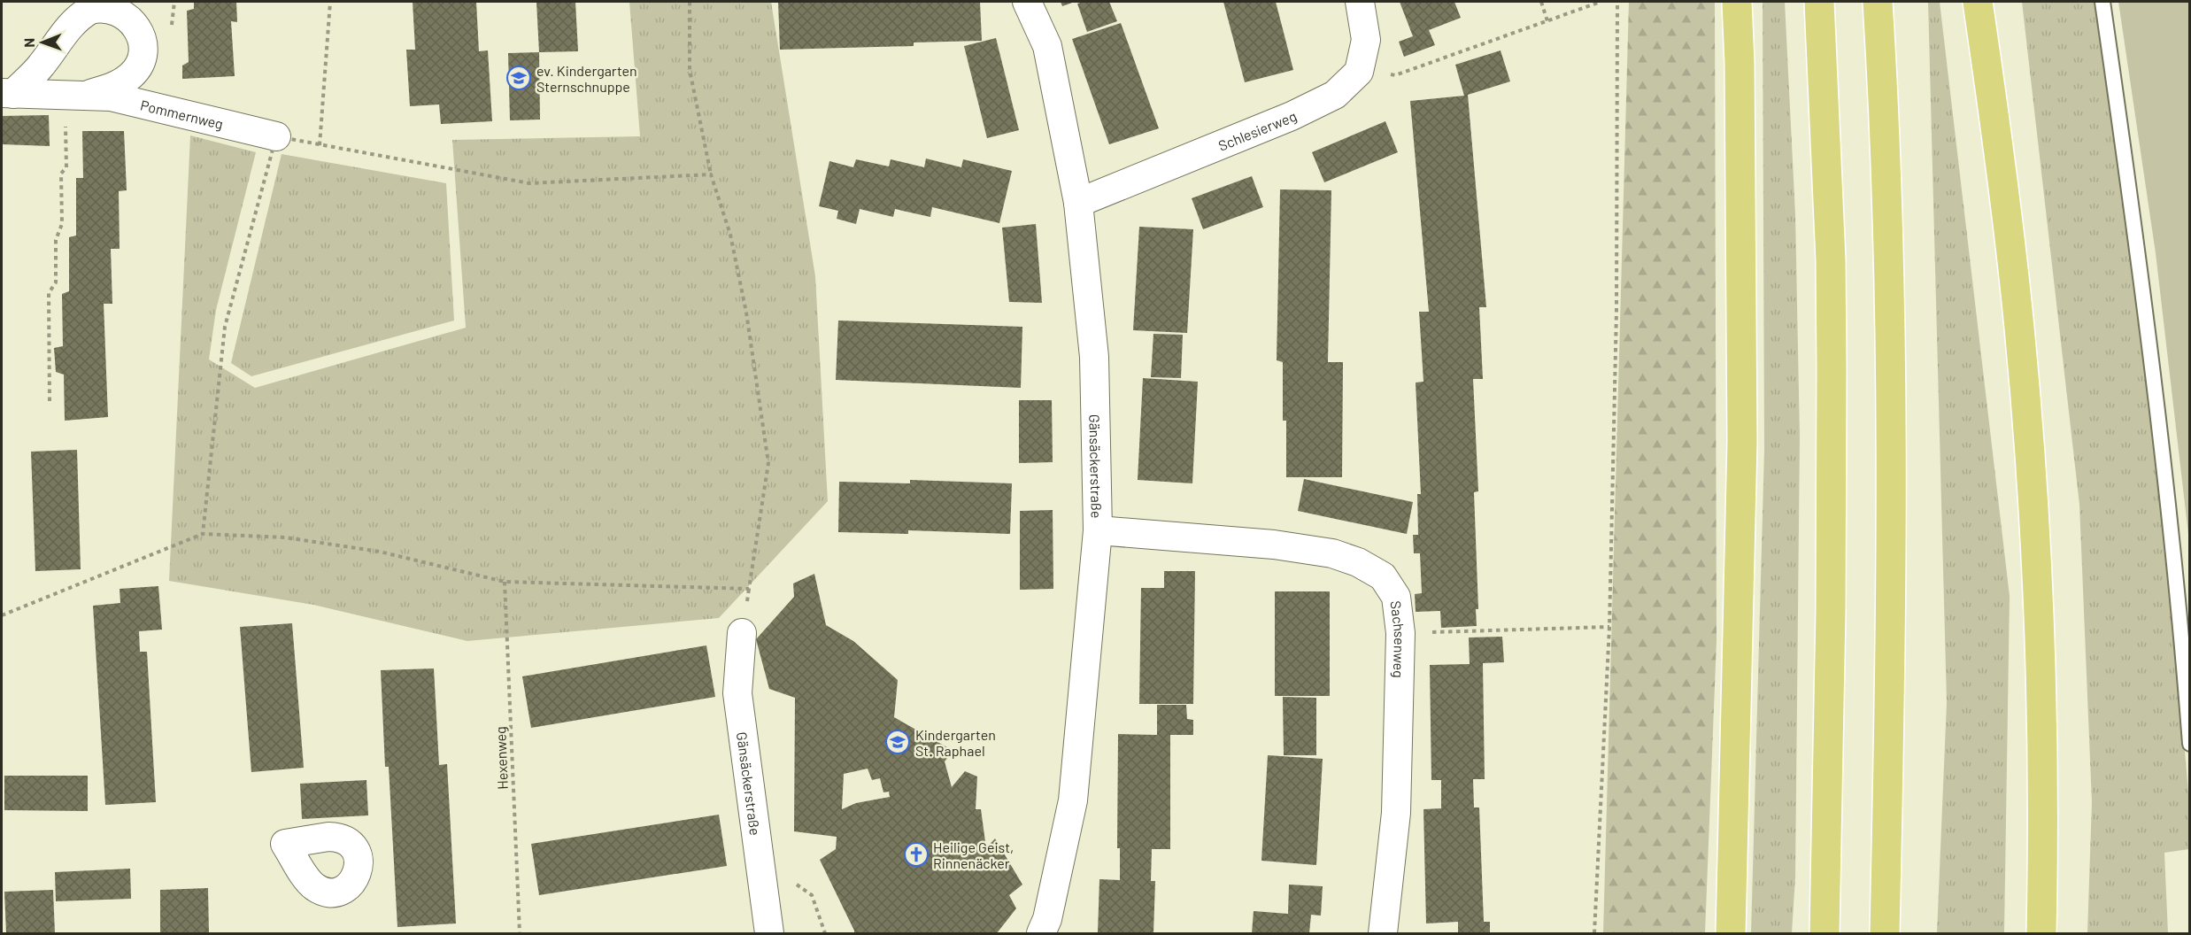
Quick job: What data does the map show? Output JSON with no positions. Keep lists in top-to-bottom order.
{
  "streets": {
    "street": [
      "Pommernweg",
      "Schlesierweg",
      "Gänsäckerstraße",
      "Sachsenweg"
    ],
    "path": ["Hexenweg"]
  },
  "crossings": [
    ["Schlesierweg", "Gänsäckerstraße"],
    ["Gänsäckerstraße", "Sachsenweg"]
  ],
  "places": {
    "school or university": ["ev. Kindergarten Sternschnuppe", "Kindergarten St. Raphael"],
    "church": ["Heilige Geist, Rinnenäcker"]
  },
  "north": "left"
}
